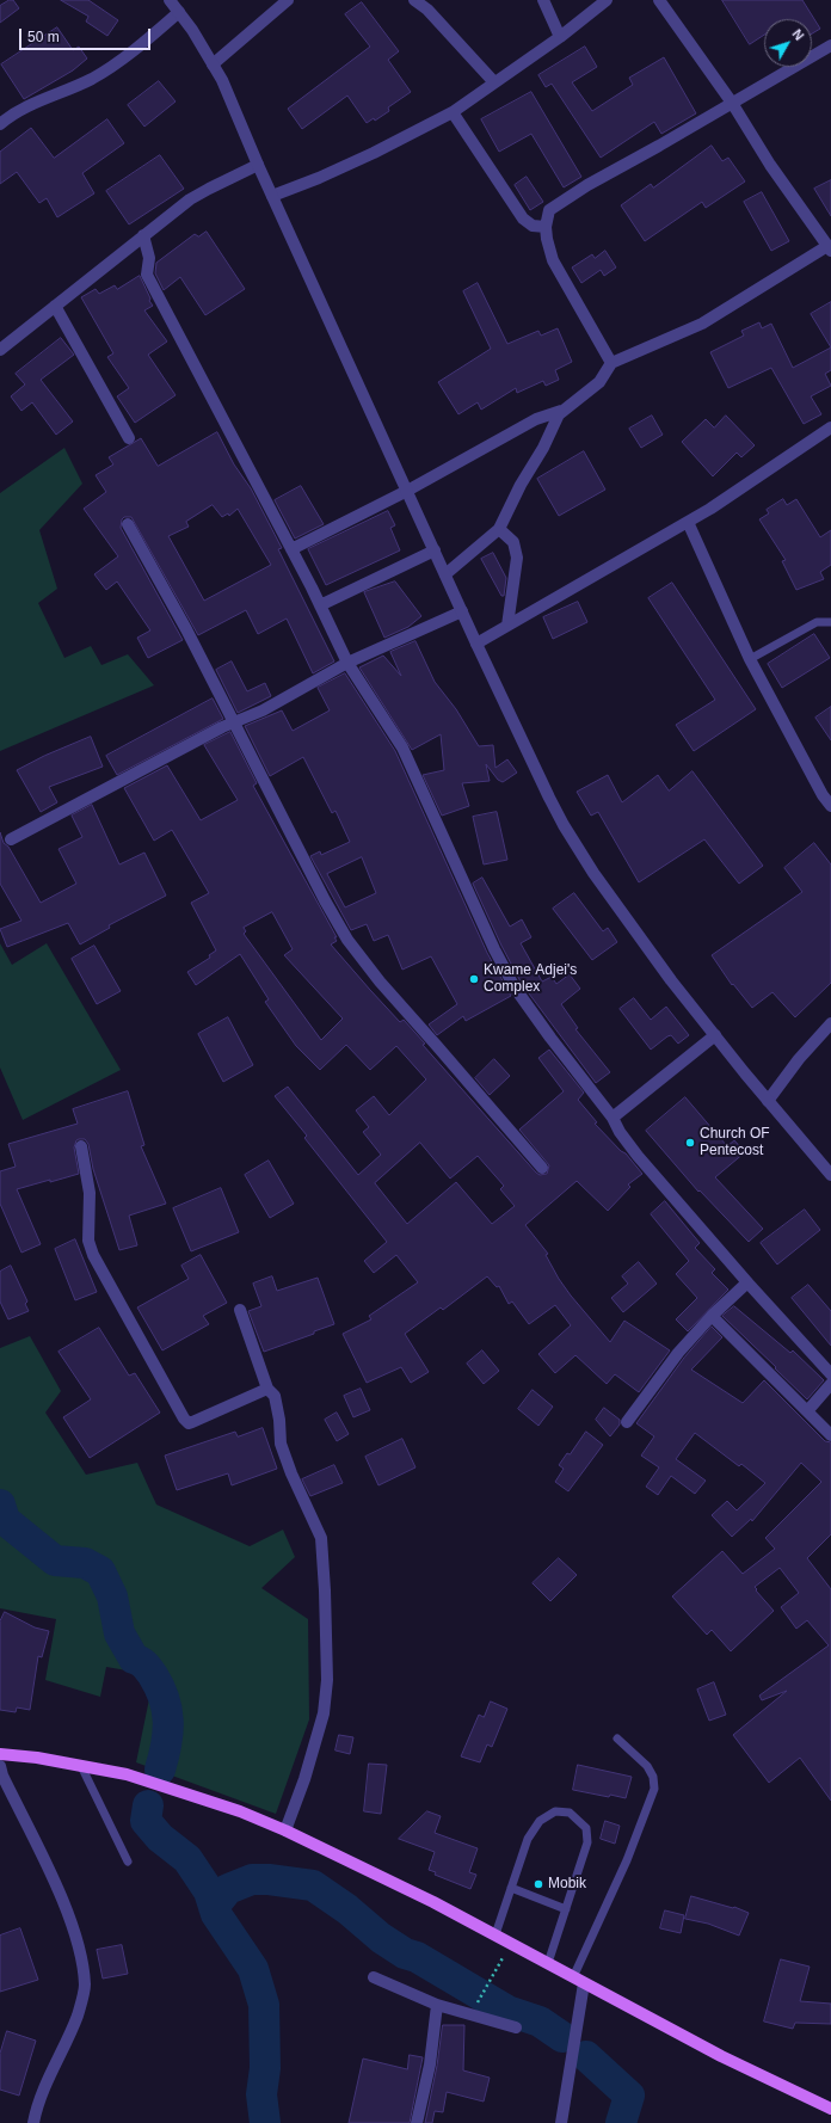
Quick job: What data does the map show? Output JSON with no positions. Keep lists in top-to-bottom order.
{
  "places": ["Kwame Adjei's Complex", "Church OF Pentecost", "Mobik"],
  "scale_bar": "50 m",
  "north": "top right"
}
